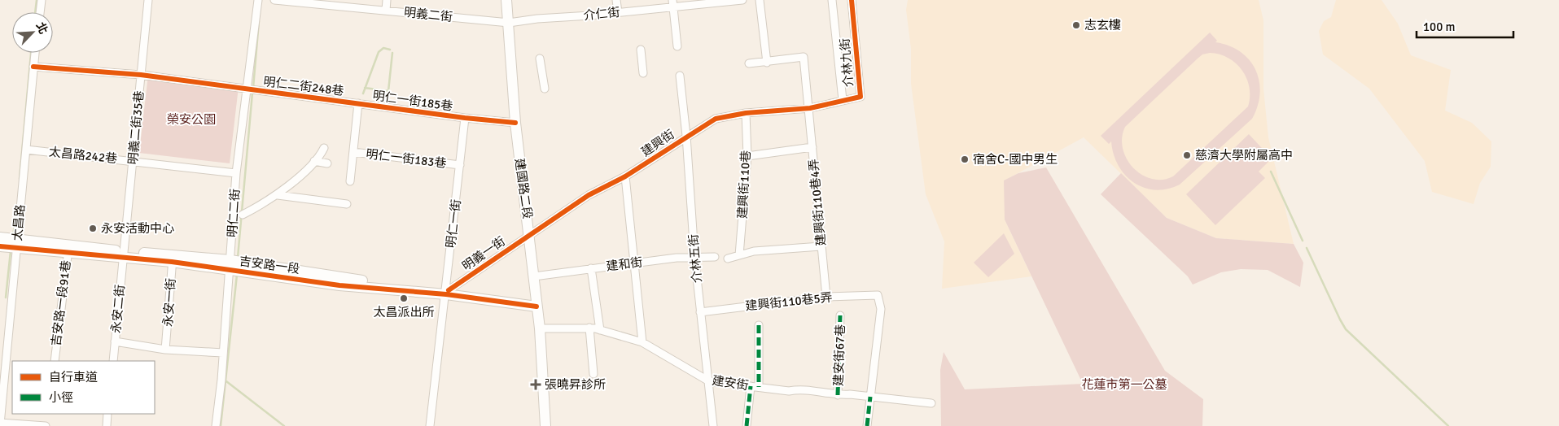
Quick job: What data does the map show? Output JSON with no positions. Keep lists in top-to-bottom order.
{
  "streets": {
    "street": [
      "介仁街",
      "明義二街",
      "介林九街",
      "明仁二街248巷",
      "明仁一街185巷",
      "明義二街35巷",
      "建興街",
      "太昌路242巷",
      "明仁一街183巷",
      "建興街110巷",
      "建國路二段",
      "建興街110巷4弄",
      "明仁二街",
      "太昌路",
      "明仁一街",
      "明義一街",
      "介林五街",
      "建和街",
      "吉安路一段",
      "建興街110巷5弄",
      "永安一街",
      "吉安路一段91巷",
      "永安二街",
      "建安街67巷",
      "建安街"
    ]
  },
  "crossings": [
    ["介仁街", "明義二街"],
    ["介仁街", "建國路二段"],
    ["明義二街", "建國路二段"],
    ["介林九街", "建興街"],
    ["介林九街", "建興街110巷4弄"],
    ["明仁二街248巷", "明仁一街185巷"],
    ["明仁二街248巷", "明義二街35巷"],
    ["明仁二街248巷", "明仁二街"],
    ["明仁二街248巷", "太昌路"],
    ["明仁一街185巷", "建國路二段"],
    ["明仁一街185巷", "明仁一街"],
    ["明義二街35巷", "太昌路242巷"],
    ["明義二街35巷", "吉安路一段"],
    ["明義二街35巷", "永安二街"],
    ["建興街", "建興街110巷"],
    ["建興街", "建國路二段"],
    ["建興街", "建興街110巷4弄"],
    ["建興街", "明義一街"],
    ["建興街", "介林五街"],
    ["太昌路242巷", "明仁二街"],
    ["太昌路242巷", "太昌路"],
    ["明仁一街183巷", "明仁一街"],
    ["建國路二段", "明義一街"],
    ["建國路二段", "建和街"],
    ["建國路二段", "吉安路一段"],
    ["建國路二段", "建安街"],
    ["建興街110巷4弄", "建興街110巷5弄"],
    ["明仁二街", "吉安路一段"],
    ["太昌路", "吉安路一段"],
    ["明仁一街", "明義一街"],
    ["明仁一街", "吉安路一段"],
    ["明義一街", "吉安路一段"],
    ["介林五街", "建和街"],
    ["介林五街", "建興街110巷5弄"],
    ["介林五街", "建安街"],
    ["吉安路一段", "永安一街"],
    ["吉安路一段", "吉安路一段91巷"],
    ["吉安路一段", "永安二街"],
    ["建興街110巷5弄", "建安街"],
    ["建安街67巷", "建安街"]
  ],
  "parks": ["榮安公園", "花蓮市第一公墓"],
  "places": {
    "other": [
      "志玄樓",
      "慈濟大學附屬高中",
      "宿舍C-國中男生",
      "永安活動中心",
      "太昌派出所"
    ],
    "health": ["張曉昇診所"]
  },
  "legend": ["自行車道", "小徑"],
  "scale_bar": "100 m",
  "north": "top right"
}
